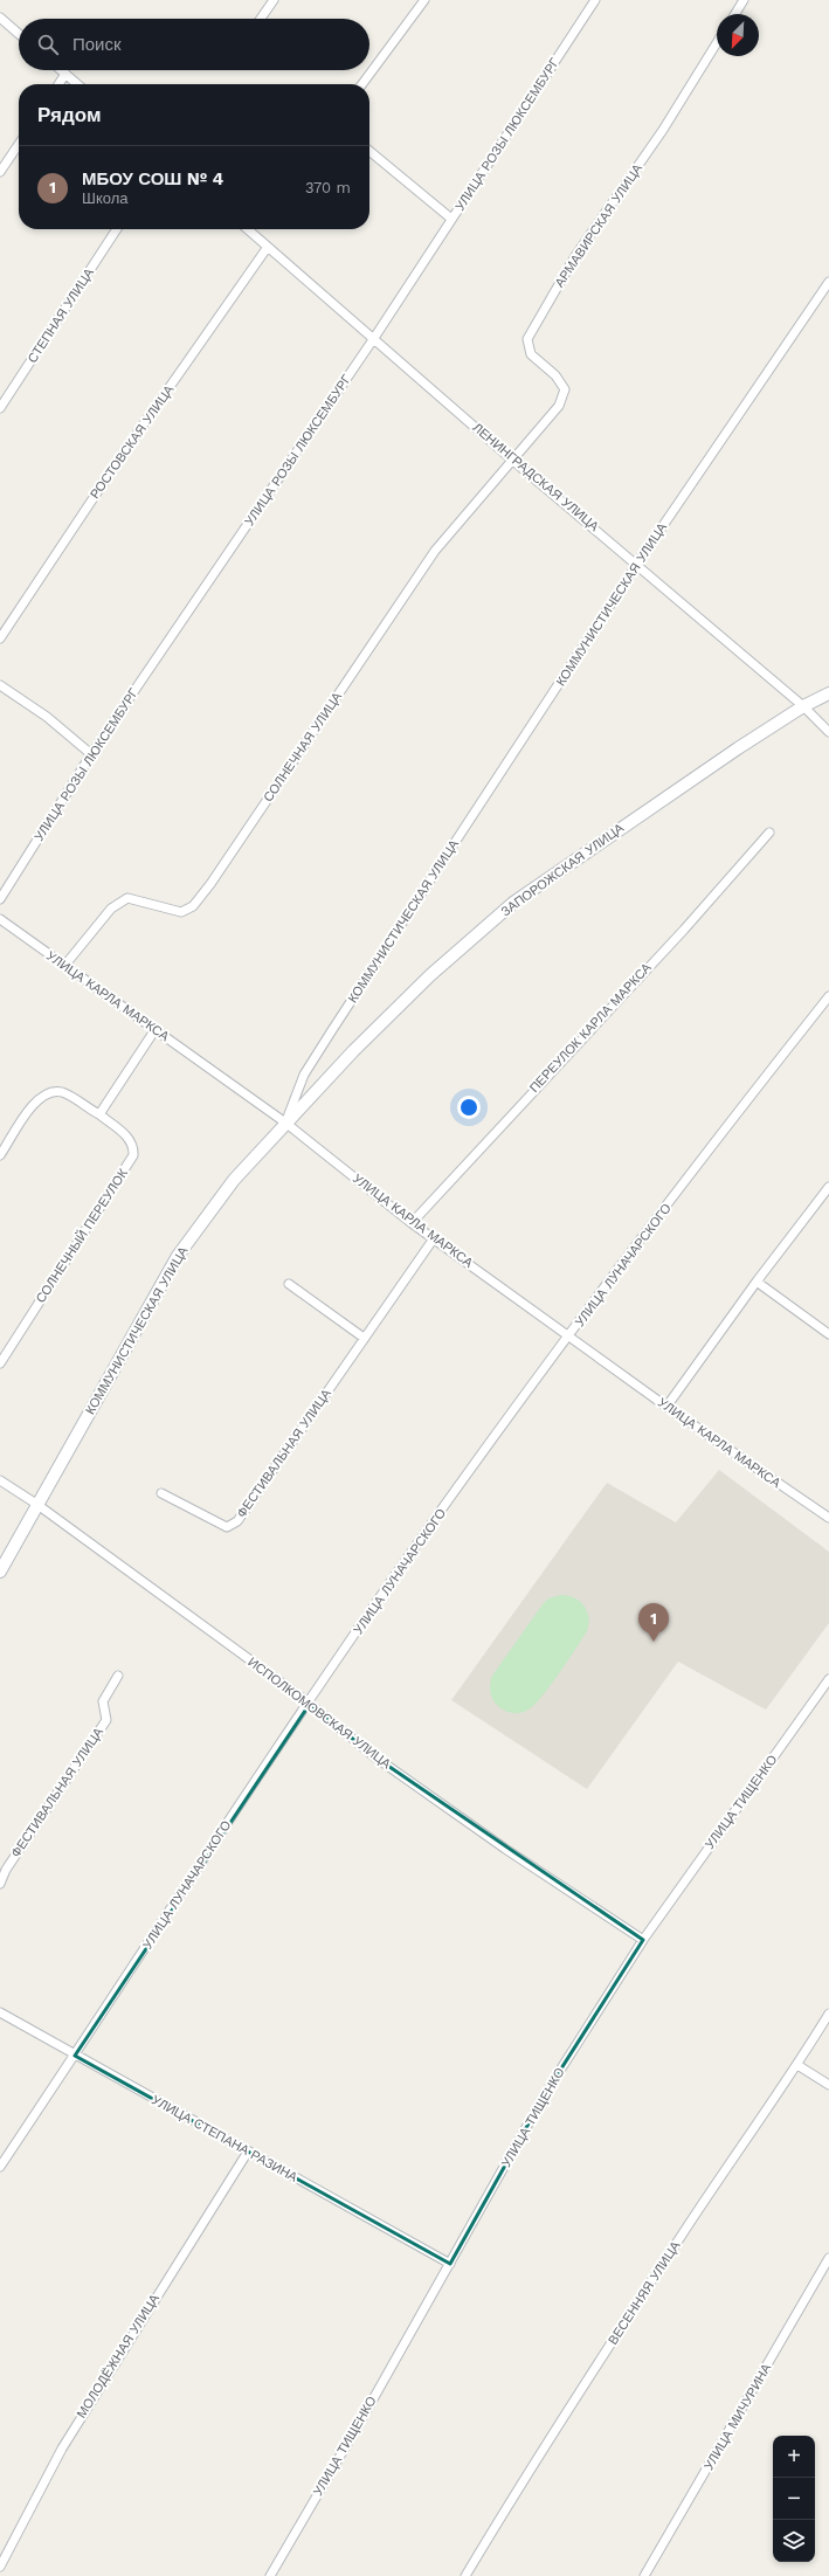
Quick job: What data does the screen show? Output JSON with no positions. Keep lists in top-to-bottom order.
{
  "streets": {
    "main road": ["КОММУНИСТИЧЕСКАЯ УЛИЦА", "ЗАПОРОЖСКАЯ УЛИЦА"],
    "street": [
      "УЛИЦА РОЗЫ ЛЮКСЕМБУРГ",
      "АРМАВИРСКАЯ УЛИЦА",
      "СТЕПНАЯ УЛИЦА",
      "РОСТОВСКАЯ УЛИЦА",
      "ЛЕНИНГРАДСКАЯ УЛИЦА",
      "СОЛНЕЧНАЯ УЛИЦА",
      "УЛИЦА КАРЛА МАРКСА",
      "ПЕРЕУЛОК КАРЛА МАРКСА",
      "СОЛНЕЧНЫЙ ПЕРЕУЛОК",
      "УЛИЦА ЛУНАЧАРСКОГО",
      "ФЕСТИВАЛЬНАЯ УЛИЦА",
      "ИСПОЛКОМОВСКАЯ УЛИЦА",
      "УЛИЦА ТИЩЕНКО",
      "УЛИЦА СТЕПАНА РАЗИНА",
      "ВЕСЕННЯЯ УЛИЦА",
      "МОЛОДЁЖНАЯ УЛИЦА",
      "УЛИЦА МИЧУРИНА"
    ]
  },
  "crossings": [
    ["УЛИЦА РОЗЫ ЛЮКСЕМБУРГ", "ЛЕНИНГРАДСКАЯ УЛИЦА"],
    ["АРМАВИРСКАЯ УЛИЦА", "ЛЕНИНГРАДСКАЯ УЛИЦА"],
    ["АРМАВИРСКАЯ УЛИЦА", "СОЛНЕЧНАЯ УЛИЦА"],
    ["РОСТОВСКАЯ УЛИЦА", "ЛЕНИНГРАДСКАЯ УЛИЦА"],
    ["ЛЕНИНГРАДСКАЯ УЛИЦА", "КОММУНИСТИЧЕСКАЯ УЛИЦА"],
    ["ЛЕНИНГРАДСКАЯ УЛИЦА", "СОЛНЕЧНАЯ УЛИЦА"],
    ["ЛЕНИНГРАДСКАЯ УЛИЦА", "ЗАПОРОЖСКАЯ УЛИЦА"],
    ["КОММУНИСТИЧЕСКАЯ УЛИЦА", "ЗАПОРОЖСКАЯ УЛИЦА"],
    ["КОММУНИСТИЧЕСКАЯ УЛИЦА", "УЛИЦА КАРЛА МАРКСА"],
    ["КОММУНИСТИЧЕСКАЯ УЛИЦА", "ИСПОЛКОМОВСКАЯ УЛИЦА"],
    ["СОЛНЕЧНАЯ УЛИЦА", "УЛИЦА КАРЛА МАРКСА"],
    ["ЗАПОРОЖСКАЯ УЛИЦА", "УЛИЦА КАРЛА МАРКСА"],
    ["УЛИЦА КАРЛА МАРКСА", "ПЕРЕУЛОК КАРЛА МАРКСА"],
    ["УЛИЦА КАРЛА МАРКСА", "УЛИЦА ЛУНАЧАРСКОГО"],
    ["УЛИЦА КАРЛА МАРКСА", "ФЕСТИВАЛЬНАЯ УЛИЦА"],
    ["УЛИЦА ЛУНАЧАРСКОГО", "ИСПОЛКОМОВСКАЯ УЛИЦА"],
    ["УЛИЦА ЛУНАЧАРСКОГО", "УЛИЦА СТЕПАНА РАЗИНА"],
    ["ИСПОЛКОМОВСКАЯ УЛИЦА", "УЛИЦА ТИЩЕНКО"],
    ["УЛИЦА ТИЩЕНКО", "УЛИЦА СТЕПАНА РАЗИНА"],
    ["УЛИЦА СТЕПАНА РАЗИНА", "МОЛОДЁЖНАЯ УЛИЦА"]
  ],
  "north": "bottom left",
  "page": {
    "search": "Поиск",
    "heading": "Рядом",
    "list": [
      {
        "mark": "1",
        "name": "МБОУ СОШ № 4",
        "note": "Школа",
        "value": "370 m"
      }
    ],
    "pins": "1",
    "map_buttons": ["+", "−"]
  }
}
